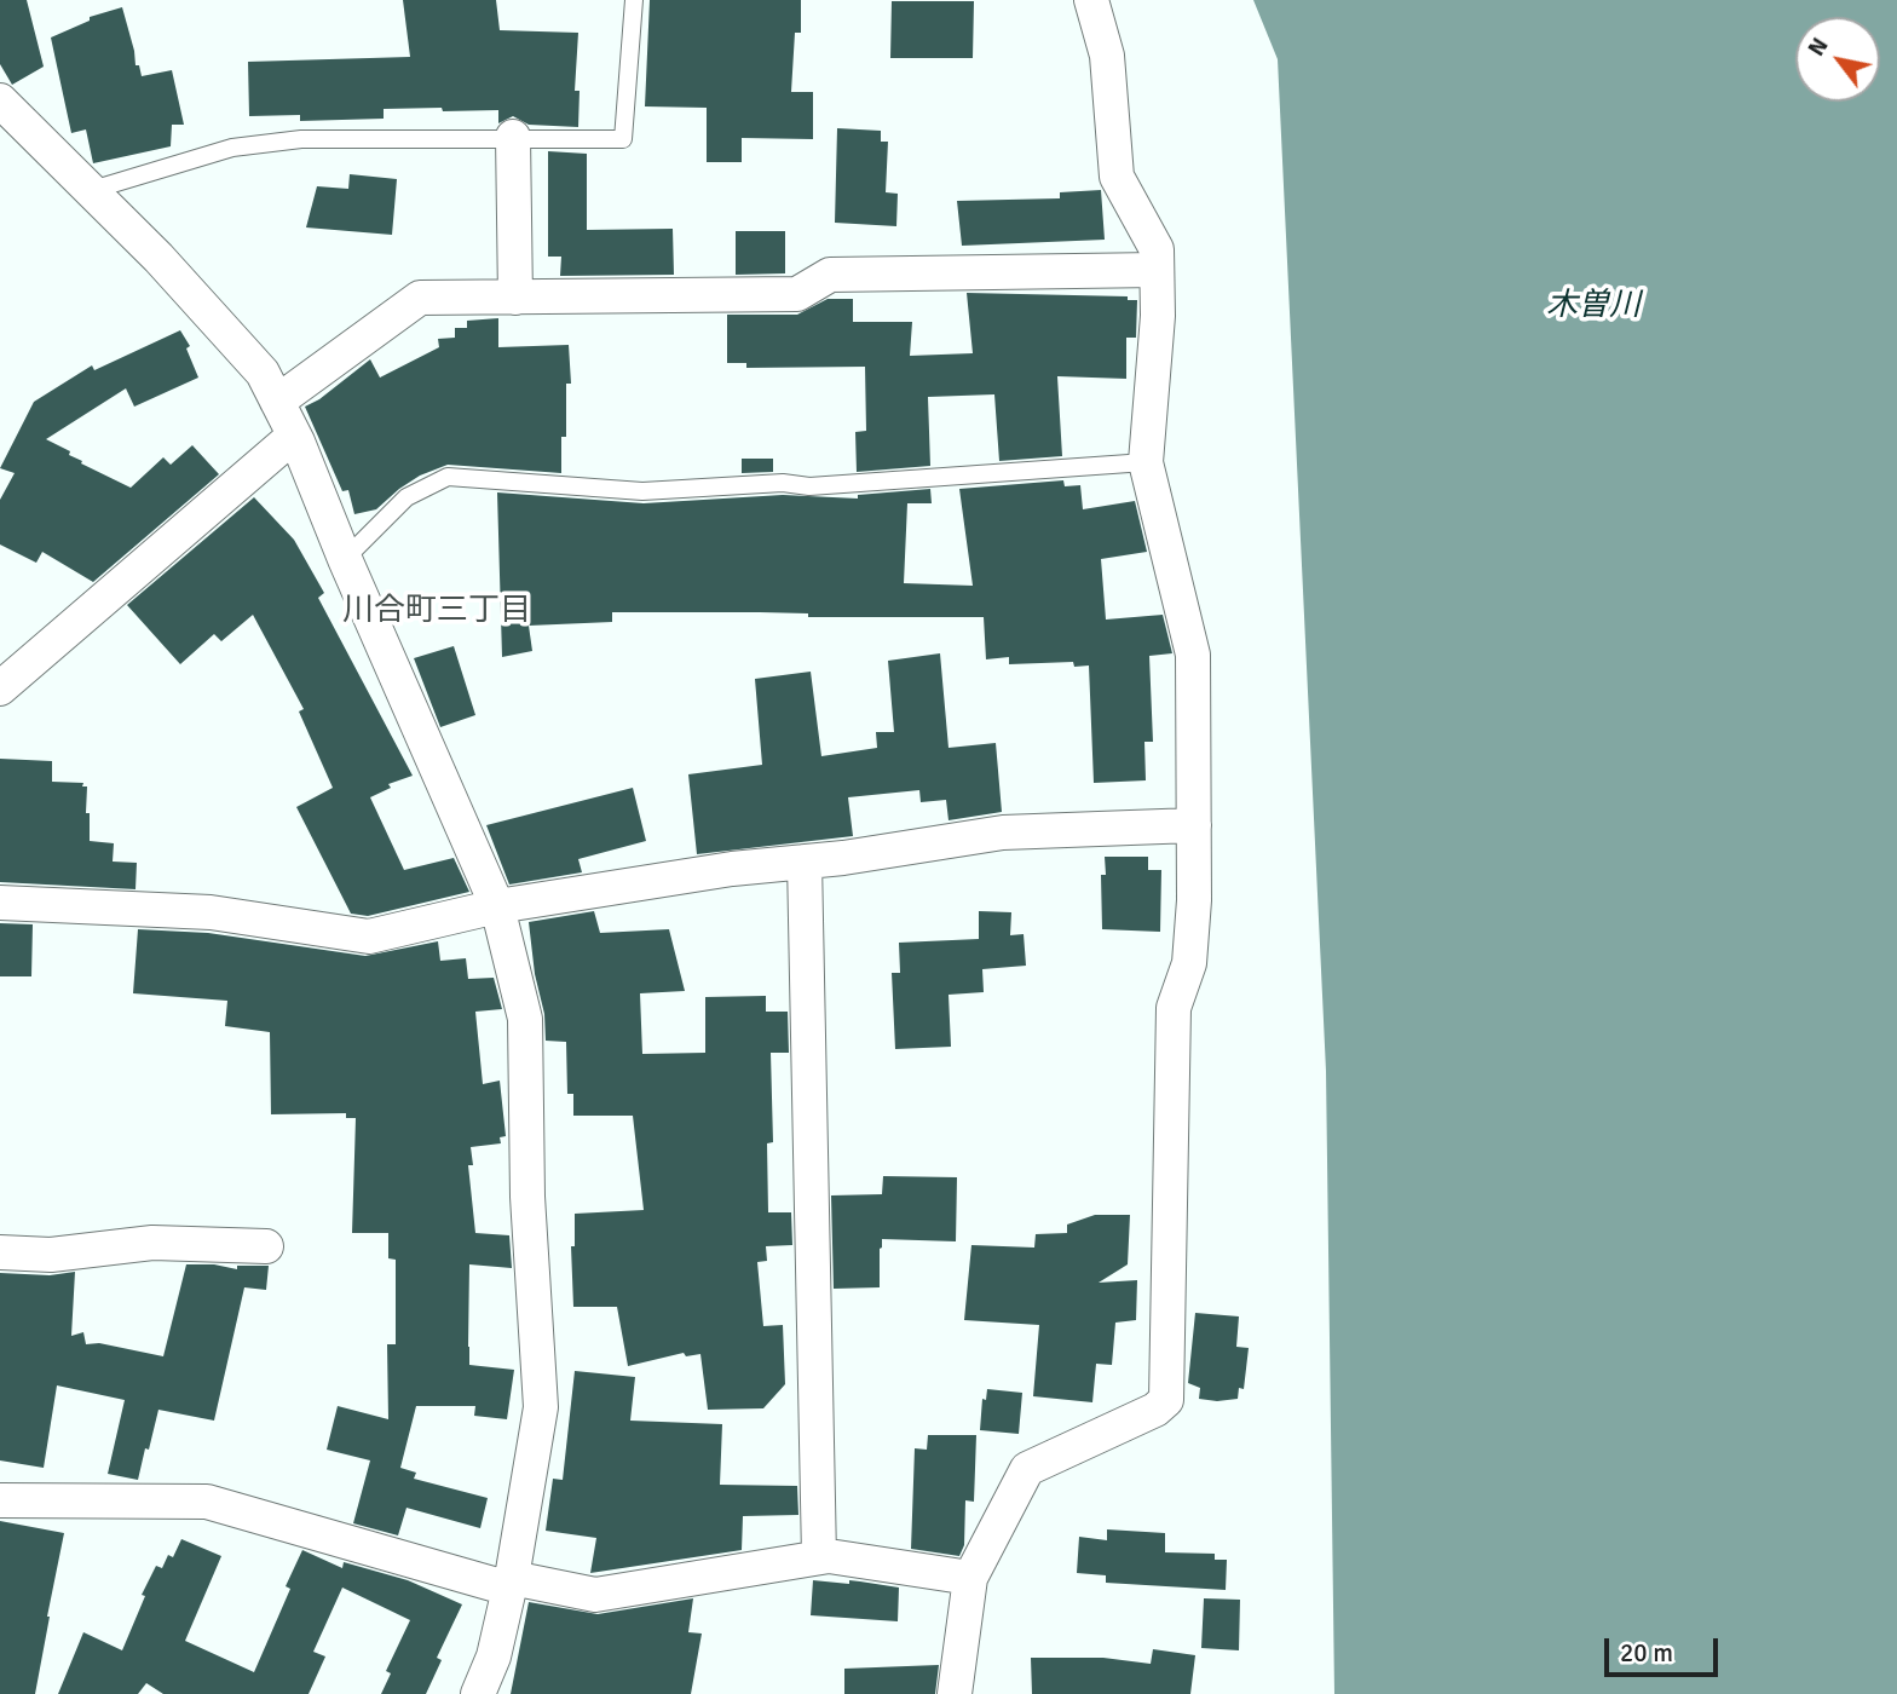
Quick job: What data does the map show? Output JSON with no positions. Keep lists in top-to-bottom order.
{
  "districts": ["川合町三丁目"],
  "water": ["木曽川"],
  "scale_bar": "20 m",
  "north": "top left"
}
